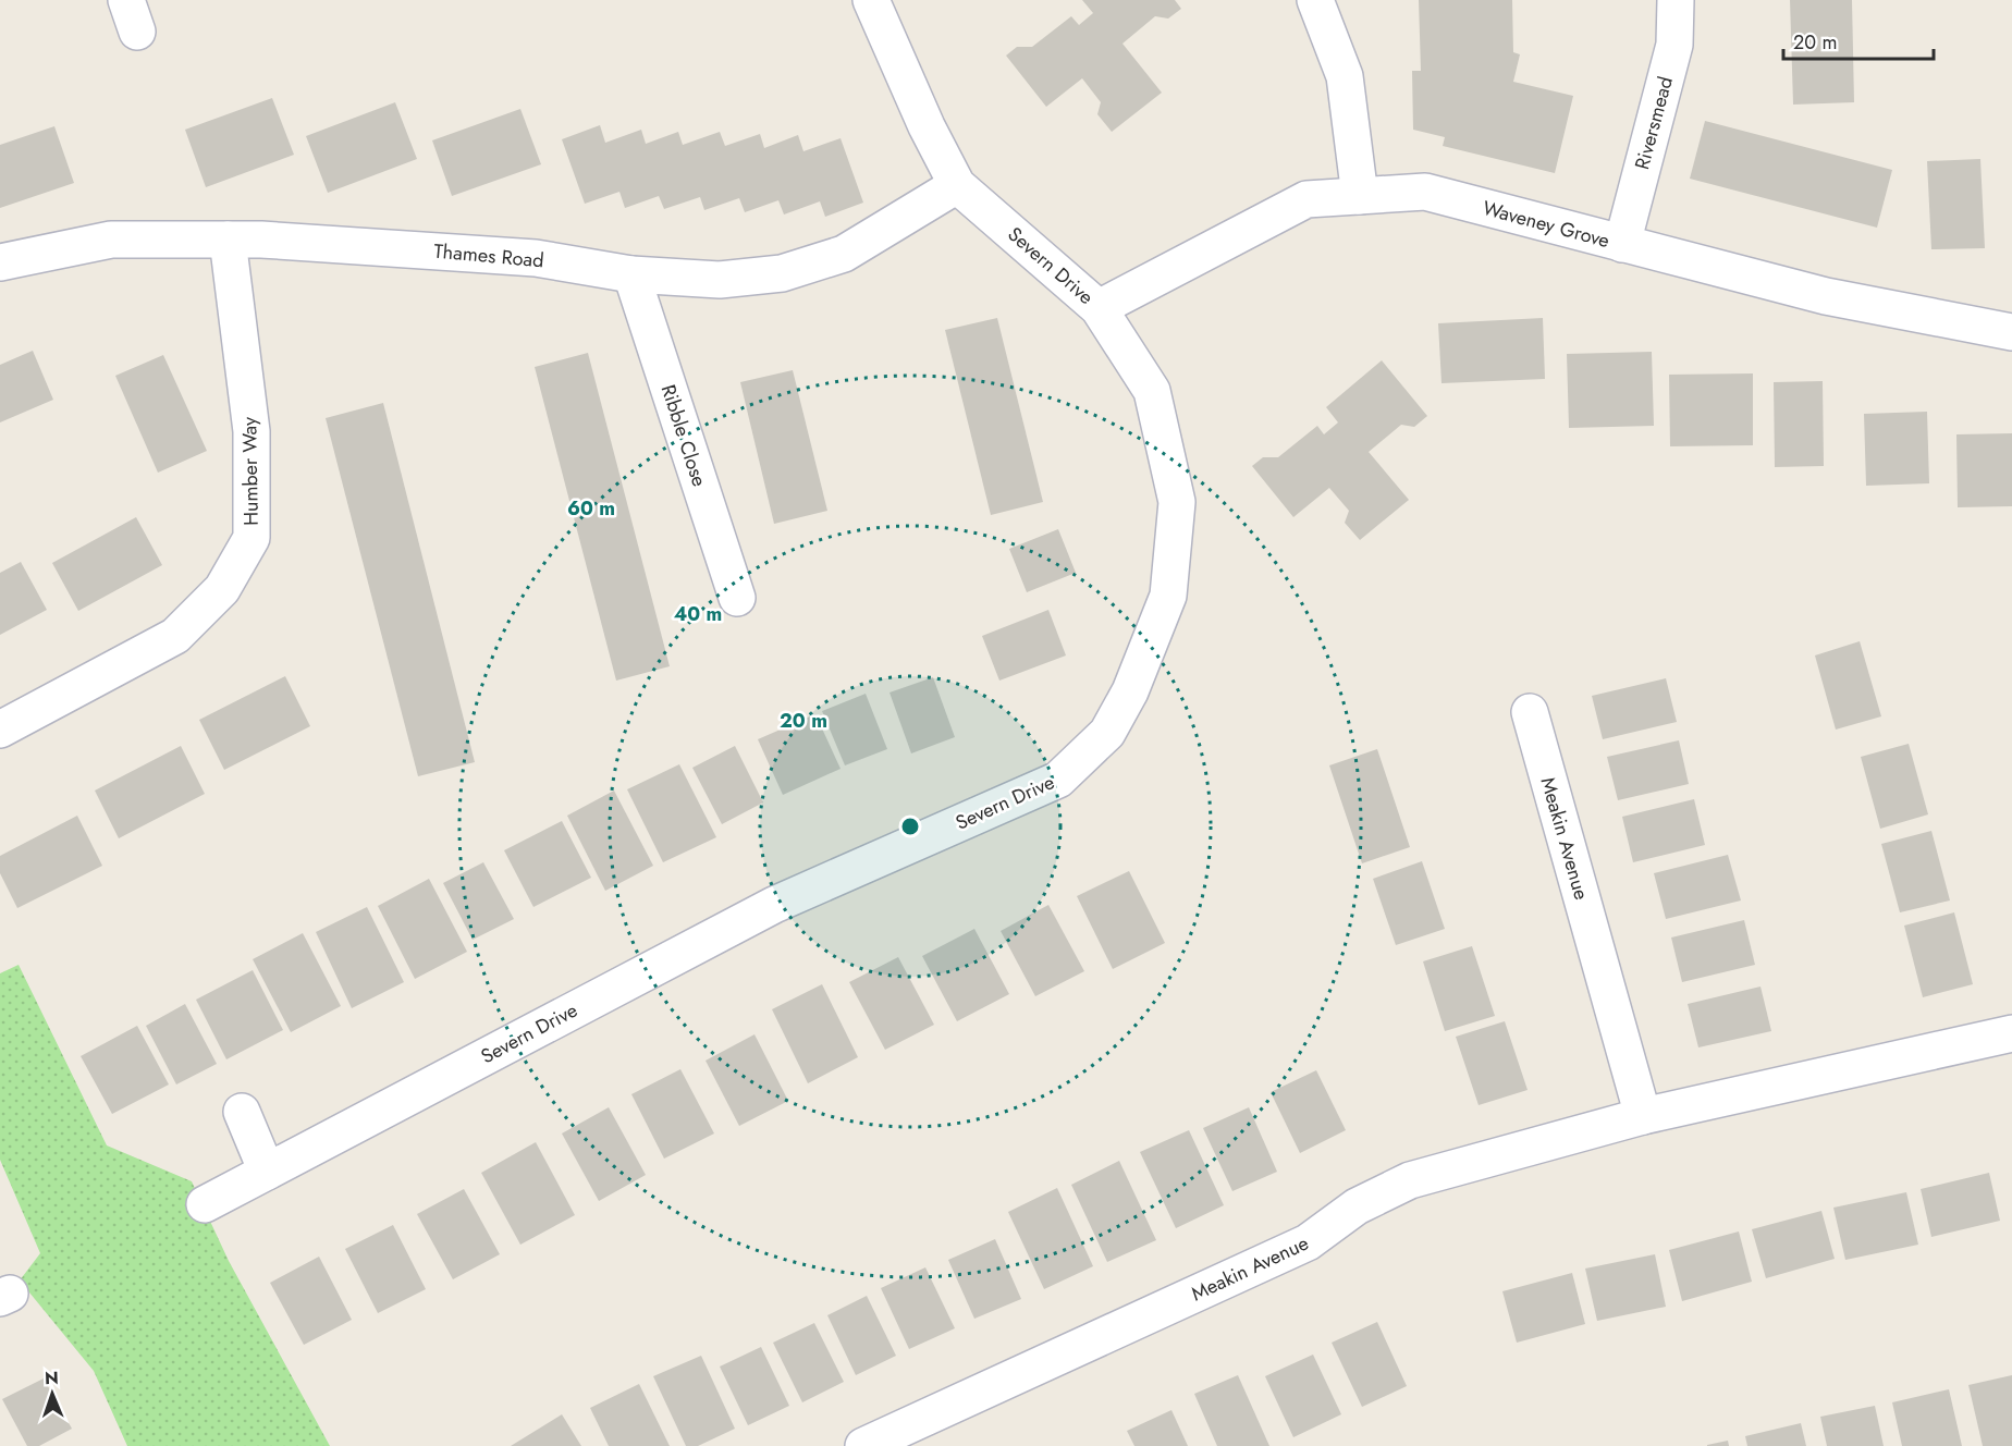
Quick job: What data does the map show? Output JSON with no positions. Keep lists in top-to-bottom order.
{
  "streets": {
    "street": [
      "Riversmead",
      "Waveney Grove",
      "Thames Road",
      "Severn Drive",
      "Ribble Close",
      "Humber Way",
      "Meakin Avenue"
    ]
  },
  "crossings": [
    ["Riversmead", "Waveney Grove"],
    ["Waveney Grove", "Severn Drive"],
    ["Thames Road", "Severn Drive"],
    ["Thames Road", "Ribble Close"],
    ["Thames Road", "Humber Way"]
  ],
  "scale_bar": "20 m",
  "north": "top",
  "rings": ["60 m", "40 m", "20 m"]
}
